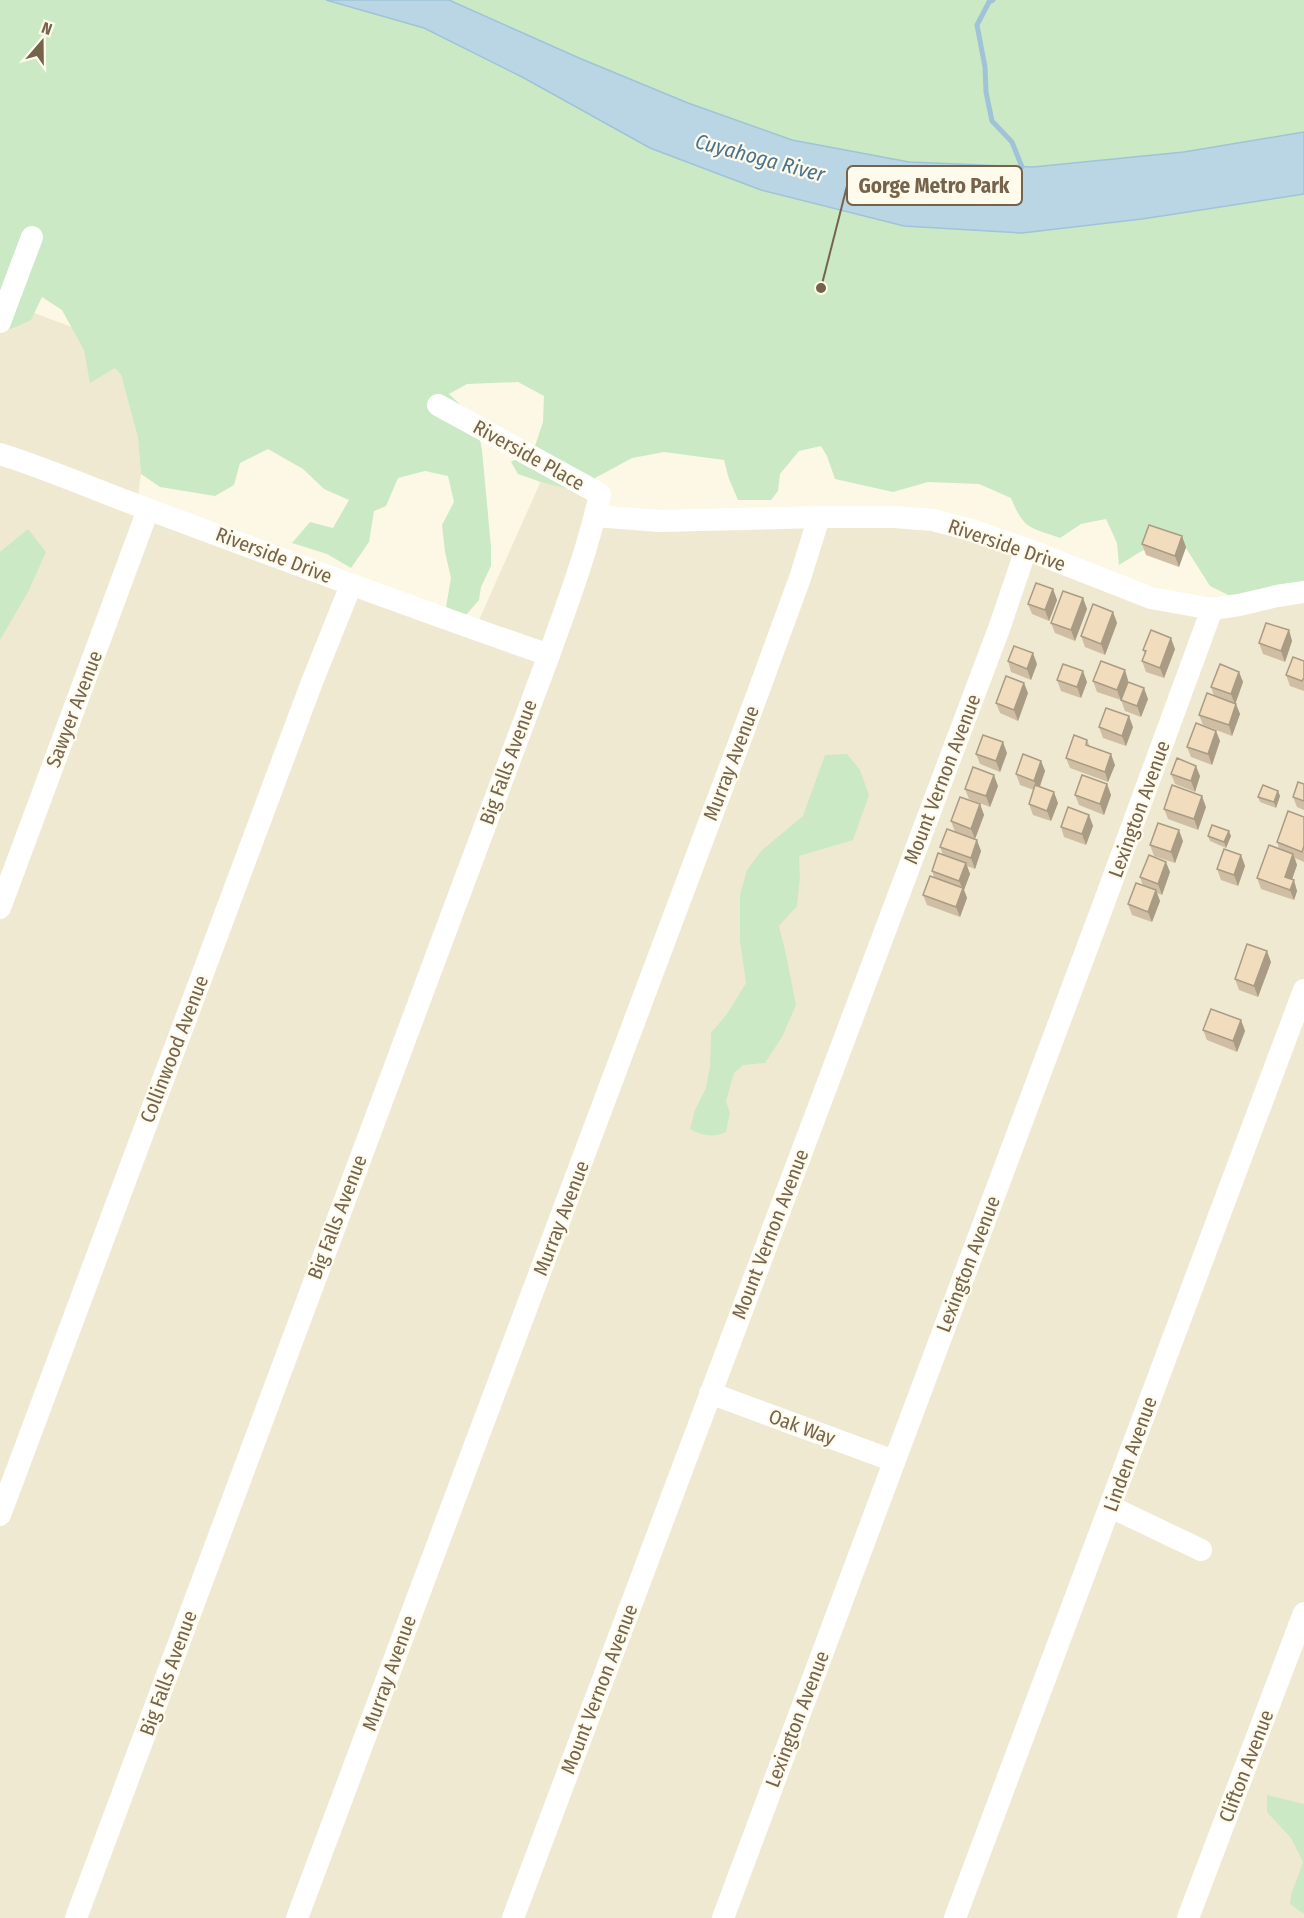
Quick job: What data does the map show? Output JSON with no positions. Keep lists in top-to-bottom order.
{
  "streets": {
    "street": [
      "Riverside Place",
      "Riverside Drive",
      "Sawyer Avenue",
      "Big Falls Avenue",
      "Murray Avenue",
      "Mount Vernon Avenue",
      "Lexington Avenue",
      "Collinwood Avenue",
      "Oak Way",
      "Linden Avenue",
      "Clifton Avenue"
    ]
  },
  "crossings": [
    ["Riverside Place", "Riverside Drive"],
    ["Riverside Place", "Big Falls Avenue"],
    ["Riverside Drive", "Sawyer Avenue"],
    ["Riverside Drive", "Big Falls Avenue"],
    ["Riverside Drive", "Murray Avenue"],
    ["Riverside Drive", "Mount Vernon Avenue"],
    ["Riverside Drive", "Lexington Avenue"],
    ["Riverside Drive", "Collinwood Avenue"],
    ["Mount Vernon Avenue", "Oak Way"],
    ["Lexington Avenue", "Oak Way"]
  ],
  "water": ["Cuyahoga River"],
  "places": ["Gorge Metro Park"],
  "north": "top"
}
